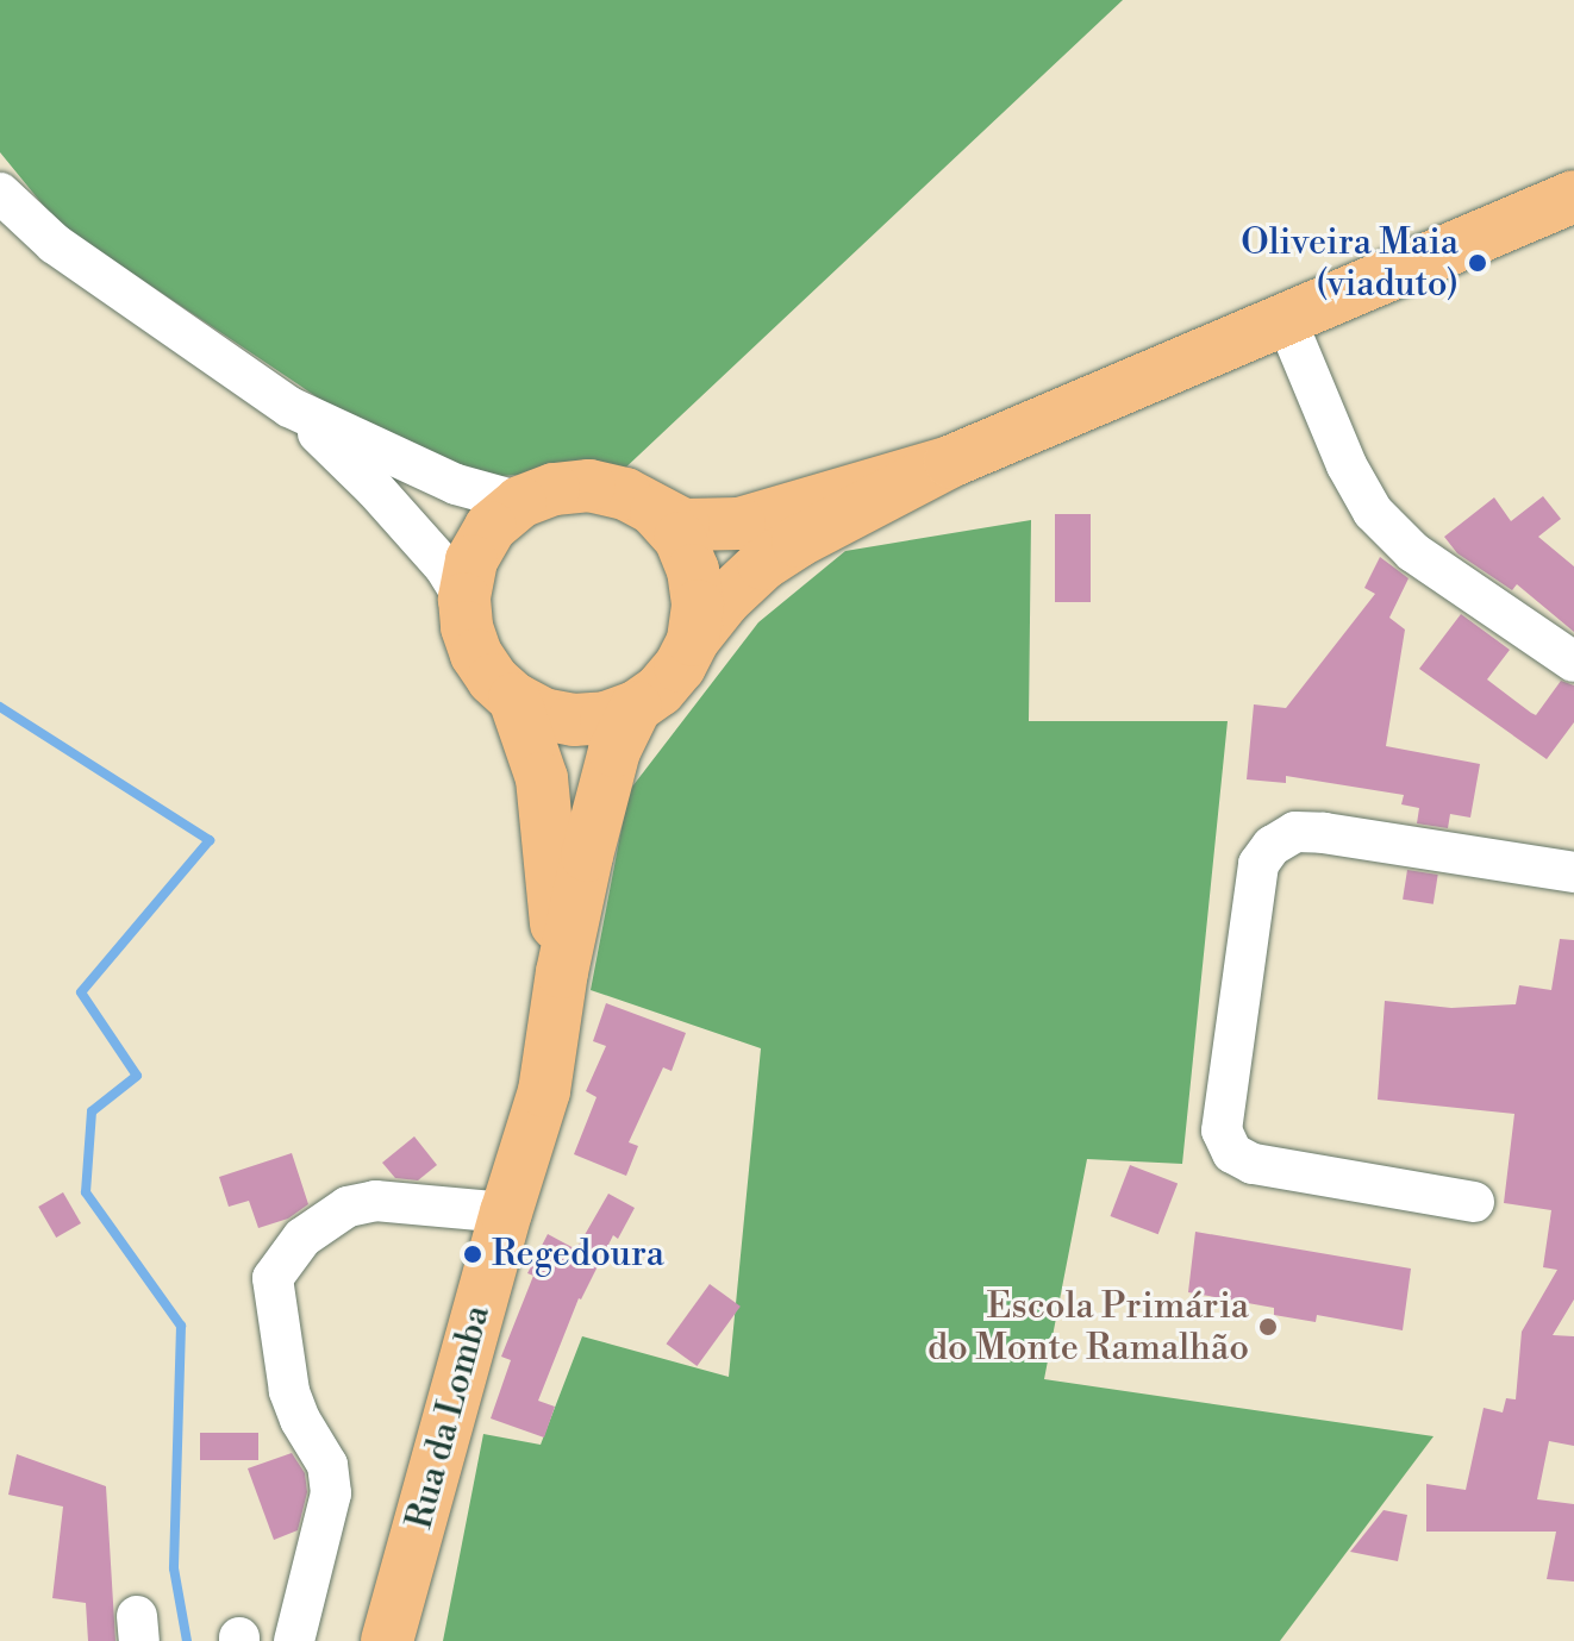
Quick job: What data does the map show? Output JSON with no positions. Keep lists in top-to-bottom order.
{
  "streets": {
    "main road": ["Rua da Lomba"]
  },
  "places": ["Oliveira Maia (viaduto)", "Regedoura", "Escola Primária do Monte Ramalhão"]
}
